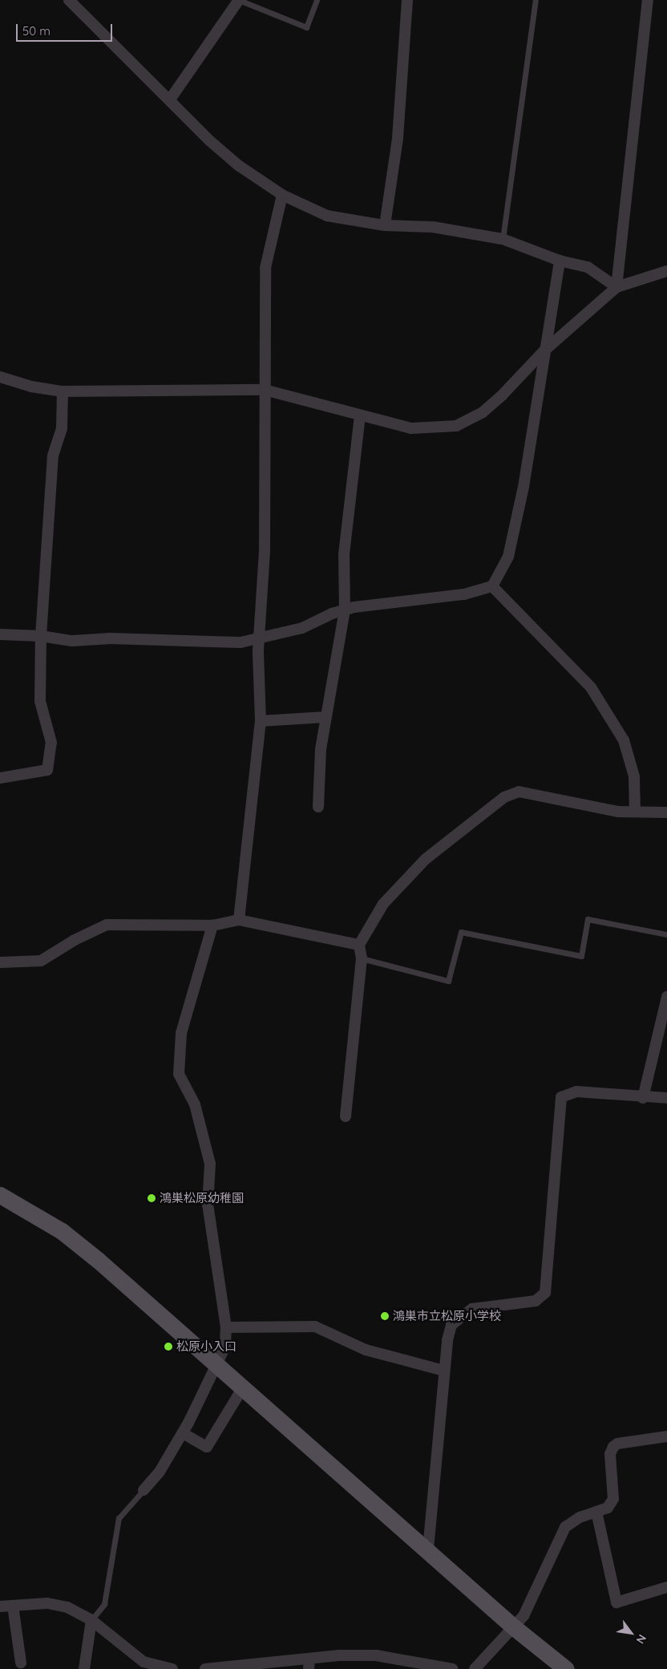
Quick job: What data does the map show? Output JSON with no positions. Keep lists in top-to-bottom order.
{
  "places": ["鴻巣松原幼稚園", "鴻巣市立松原小学校", "松原小入口"],
  "scale_bar": "50 m",
  "north": "bottom right"
}
